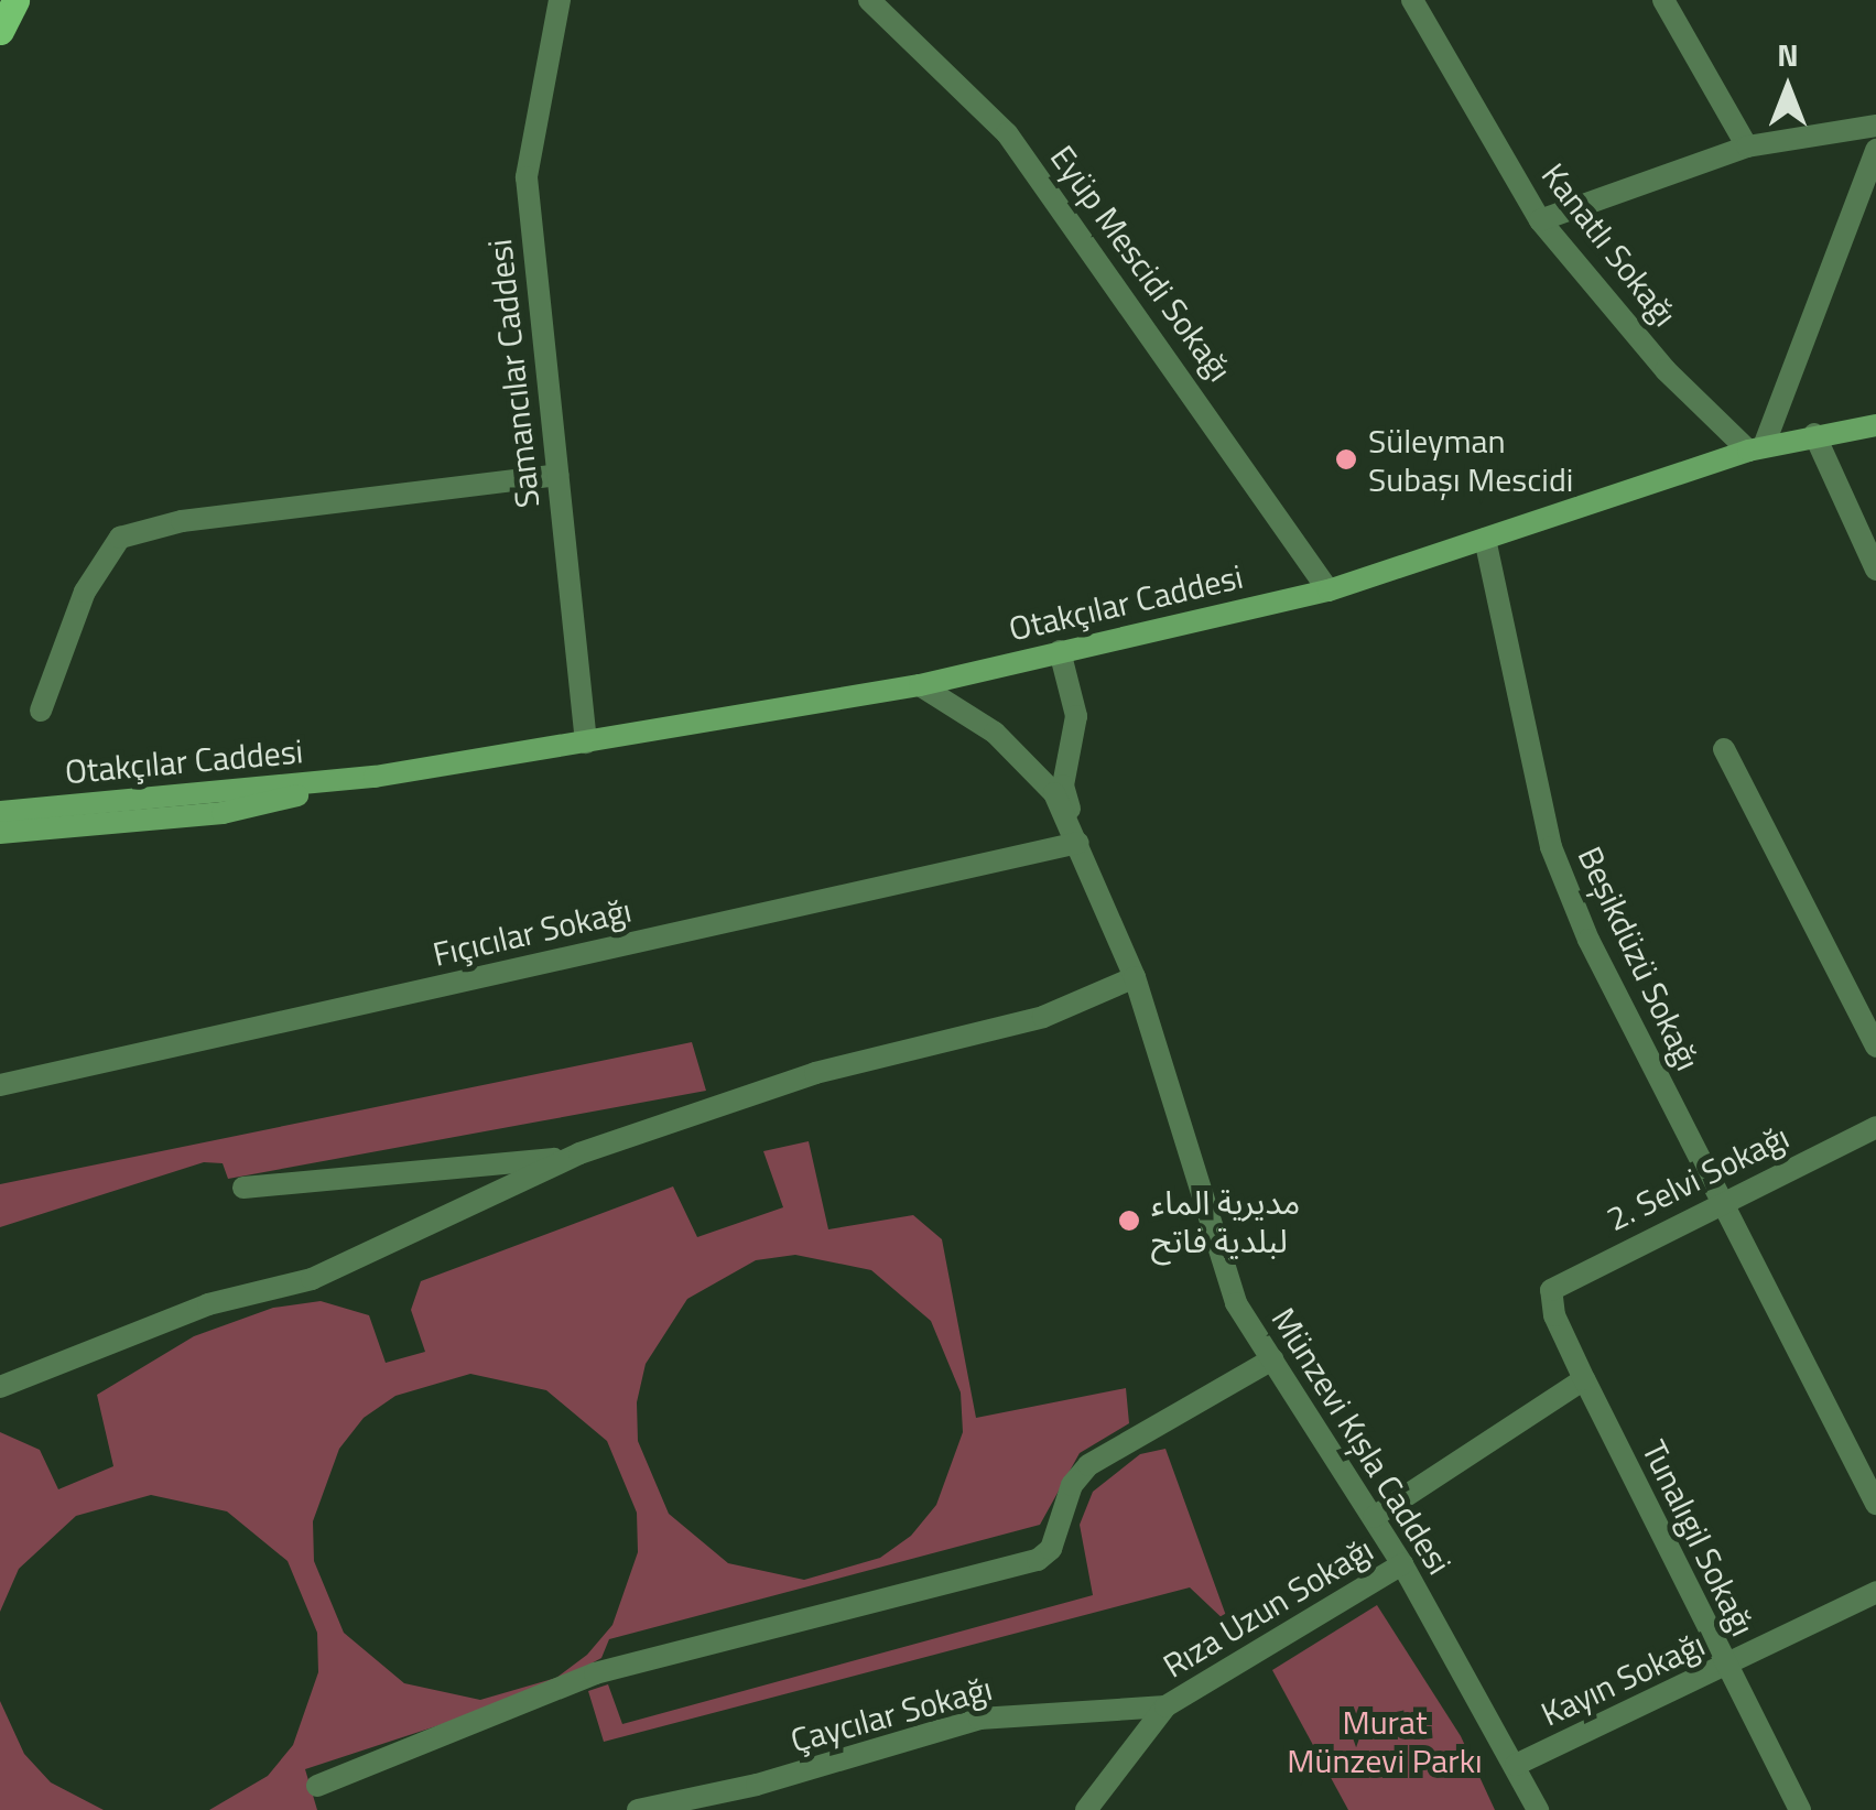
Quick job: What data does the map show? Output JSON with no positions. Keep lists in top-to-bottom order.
{
  "streets": {
    "main road": ["Otakçılar Caddesi"],
    "street": [
      "Kanatlı Sokağı",
      "Eyüp Mescidi Sokağı",
      "Samancılar Caddesi",
      "Fıçıcılar Sokağı",
      "Beşikdüzü Sokağı",
      "2. Selvi Sokağı",
      "Münzevi Kışla Caddesi",
      "Tunalıgil Sokağı",
      "Rıza Uzun Sokağı",
      "Kayın Sokağı",
      "Çaycılar Sokağı"
    ]
  },
  "crossings": [
    ["Kanatlı Sokağı", "Otakçılar Caddesi"],
    ["Eyüp Mescidi Sokağı", "Otakçılar Caddesi"],
    ["Samancılar Caddesi", "Otakçılar Caddesi"],
    ["Otakçılar Caddesi", "Beşikdüzü Sokağı"],
    ["Fıçıcılar Sokağı", "Münzevi Kışla Caddesi"],
    ["Beşikdüzü Sokağı", "2. Selvi Sokağı"],
    ["2. Selvi Sokağı", "Tunalıgil Sokağı"],
    ["Münzevi Kışla Caddesi", "Rıza Uzun Sokağı"],
    ["Münzevi Kışla Caddesi", "Kayın Sokağı"],
    ["Tunalıgil Sokağı", "Kayın Sokağı"],
    ["Rıza Uzun Sokağı", "Çaycılar Sokağı"]
  ],
  "parks": ["Murat Münzevi Parkı"],
  "places": ["Süleyman Subaşı Mescidi", "مديرية الماء لبلدية فاتح"],
  "north": "top"
}
